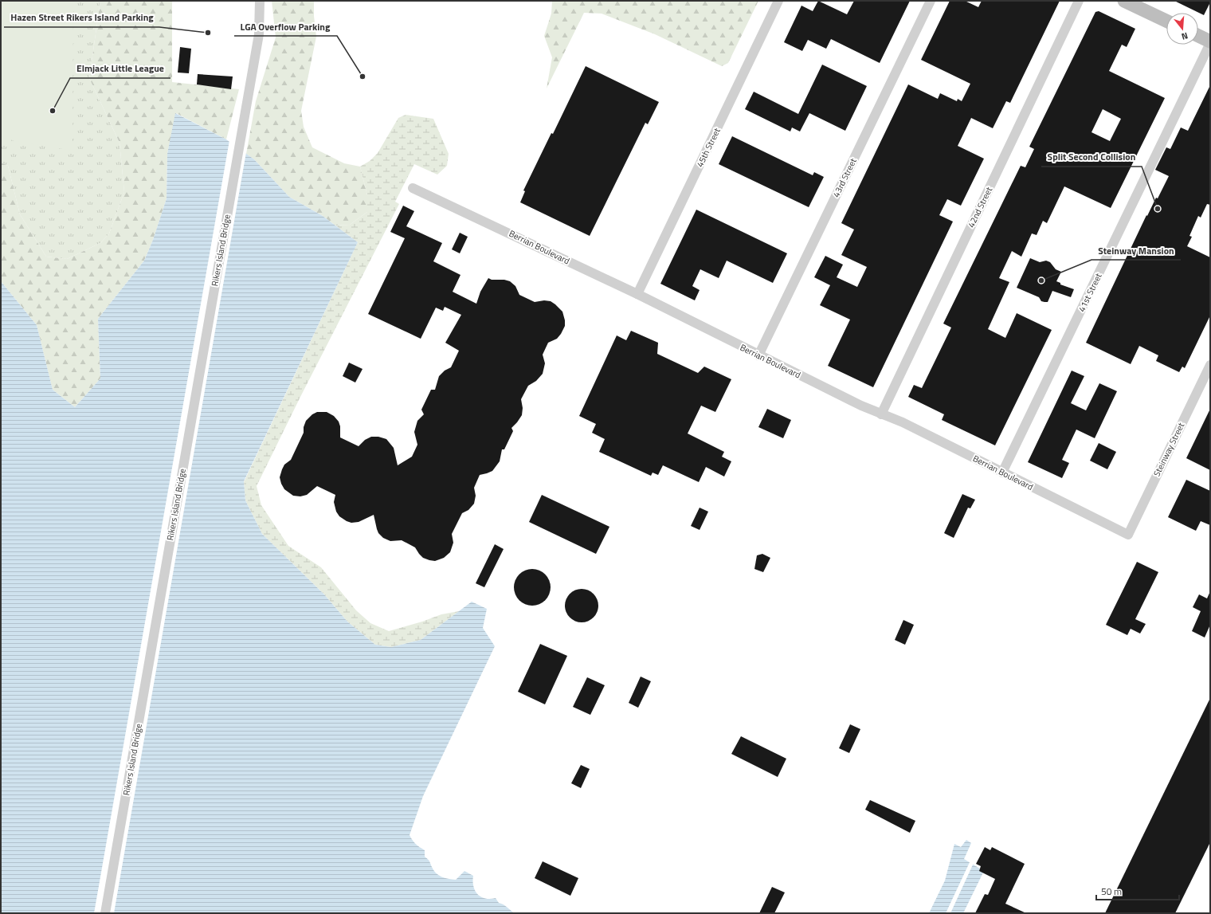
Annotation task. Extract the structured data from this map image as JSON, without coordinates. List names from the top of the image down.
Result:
{
  "streets": {
    "street": [
      "45th Street",
      "43rd Street",
      "42nd Street",
      "Berrian Boulevard",
      "Rikers Island Bridge",
      "41st Street",
      "Steinway Street"
    ]
  },
  "crossings": [
    ["45th Street", "Berrian Boulevard"],
    ["43rd Street", "Berrian Boulevard"],
    ["42nd Street", "Berrian Boulevard"],
    ["Berrian Boulevard", "41st Street"],
    ["Berrian Boulevard", "Steinway Street"]
  ],
  "places": [
    "Hazen Street Rikers Island Parking",
    "LGA Overflow Parking",
    "Elmjack Little League",
    "Split Second Collision",
    "Steinway Mansion"
  ],
  "scale_bar": "50 m",
  "north": "bottom"
}
